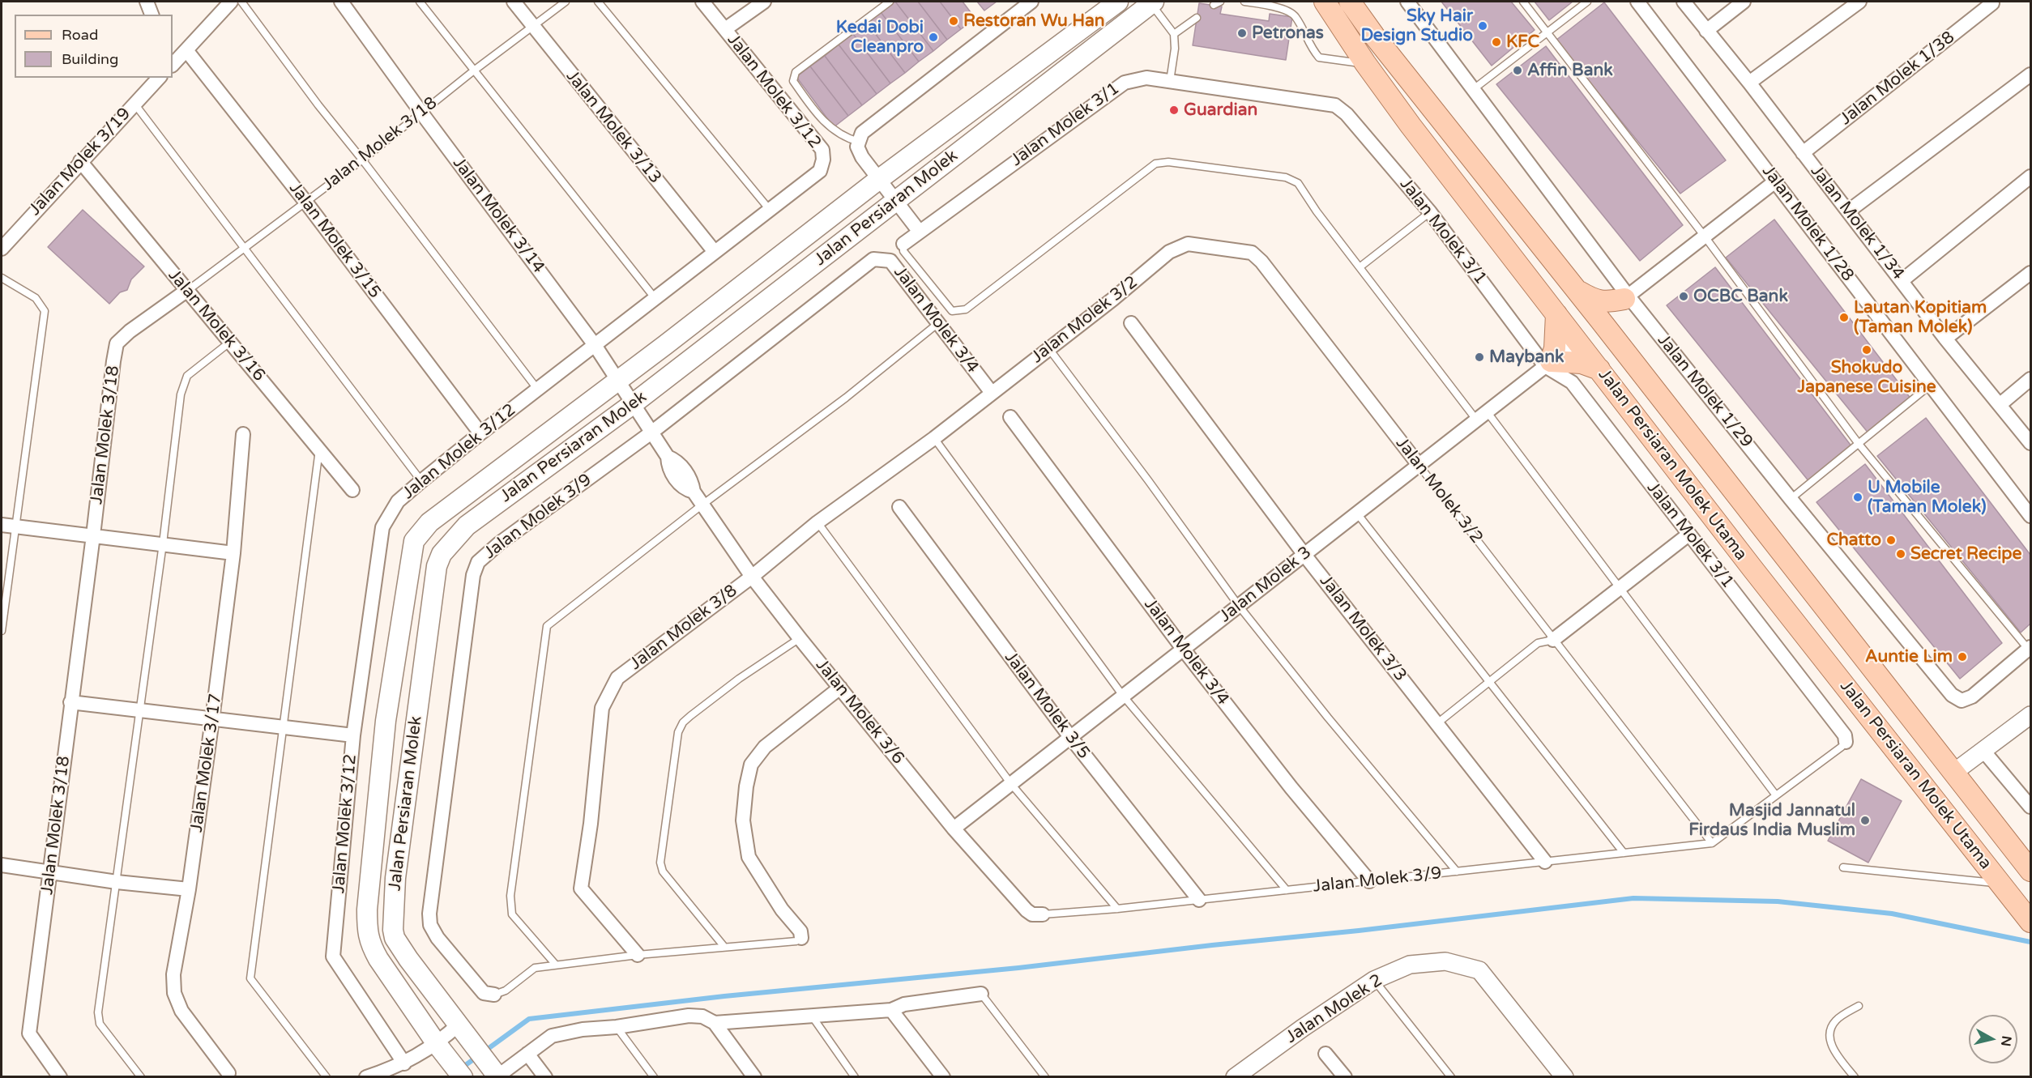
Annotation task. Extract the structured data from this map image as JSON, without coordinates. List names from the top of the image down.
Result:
{
  "streets": {
    "main road": ["Jalan Persiaran Molek", "Jalan Persiaran Molek Utama"],
    "street": [
      "Jalan Molek 1/38",
      "Jalan Molek 3/12",
      "Jalan Molek 3/1",
      "Jalan Molek 3/13",
      "Jalan Molek 3/18",
      "Jalan Molek 3/19",
      "Jalan Molek 3/14",
      "Jalan Molek 1/34",
      "Jalan Molek 1/28",
      "Jalan Molek 3/15",
      "Jalan Molek 3/4",
      "Jalan Molek 3/2",
      "Jalan Molek 3/16",
      "Jalan Molek 1/29",
      "Jalan Molek 3/9",
      "Jalan Molek 3",
      "Jalan Molek 3/8",
      "Jalan Molek 3/3",
      "Jalan Molek 3/5",
      "Jalan Molek 3/6",
      "Jalan Molek 3/17",
      "Jalan Molek 2"
    ]
  },
  "crossings": [
    ["Jalan Molek 1/38", "Jalan Molek 1/34"],
    ["Jalan Molek 3/12", "Jalan Molek 3/13"],
    ["Jalan Molek 3/12", "Jalan Molek 3/14"],
    ["Jalan Molek 3/12", "Jalan Molek 3/15"],
    ["Jalan Molek 3/1", "Jalan Molek 3"],
    ["Jalan Molek 3/13", "Jalan Molek 3/18"],
    ["Jalan Molek 3/18", "Jalan Molek 3/14"],
    ["Jalan Molek 3/18", "Jalan Molek 3/15"],
    ["Jalan Molek 3/18", "Jalan Molek 3/16"],
    ["Jalan Molek 3/19", "Jalan Molek 3/16"],
    ["Jalan Persiaran Molek", "Jalan Molek 3/14"],
    ["Jalan Molek 3/14", "Jalan Molek 3/9"],
    ["Jalan Molek 3/14", "Jalan Molek 3/6"],
    ["Jalan Molek 3/4", "Jalan Molek 3/2"],
    ["Jalan Molek 3/4", "Jalan Molek 3/9"],
    ["Jalan Molek 3/4", "Jalan Molek 3"],
    ["Jalan Molek 3/4", "Jalan Molek 3/8"],
    ["Jalan Molek 3/2", "Jalan Molek 3/9"],
    ["Jalan Molek 3/2", "Jalan Molek 3"],
    ["Jalan Molek 3/2", "Jalan Molek 3/8"],
    ["Jalan Persiaran Molek Utama", "Jalan Molek 3"],
    ["Jalan Molek 3/9", "Jalan Molek 3/3"],
    ["Jalan Molek 3/9", "Jalan Molek 3/5"],
    ["Jalan Molek 3/9", "Jalan Molek 3/6"],
    ["Jalan Molek 3", "Jalan Molek 3/3"],
    ["Jalan Molek 3", "Jalan Molek 3/5"],
    ["Jalan Molek 3", "Jalan Molek 3/6"],
    ["Jalan Molek 3/8", "Jalan Molek 3/6"]
  ],
  "places": [
    "Restoran Wu Han",
    "Sky Hair Design Studio",
    "Petronas",
    "Kedai Dobi Cleanpro",
    "KFC",
    "Affin Bank",
    "Guardian",
    "OCBC Bank",
    "Lautan Kopitiam (Taman Molek)",
    "Shokudo Japanese Cuisine",
    "Maybank",
    "U Mobile (Taman Molek)",
    "Chatto",
    "Secret Recipe",
    "Auntie Lim",
    "Masjid Jannatul Firdaus India Muslim"
  ],
  "legend": ["Road", "Building"],
  "north": "right"
}
